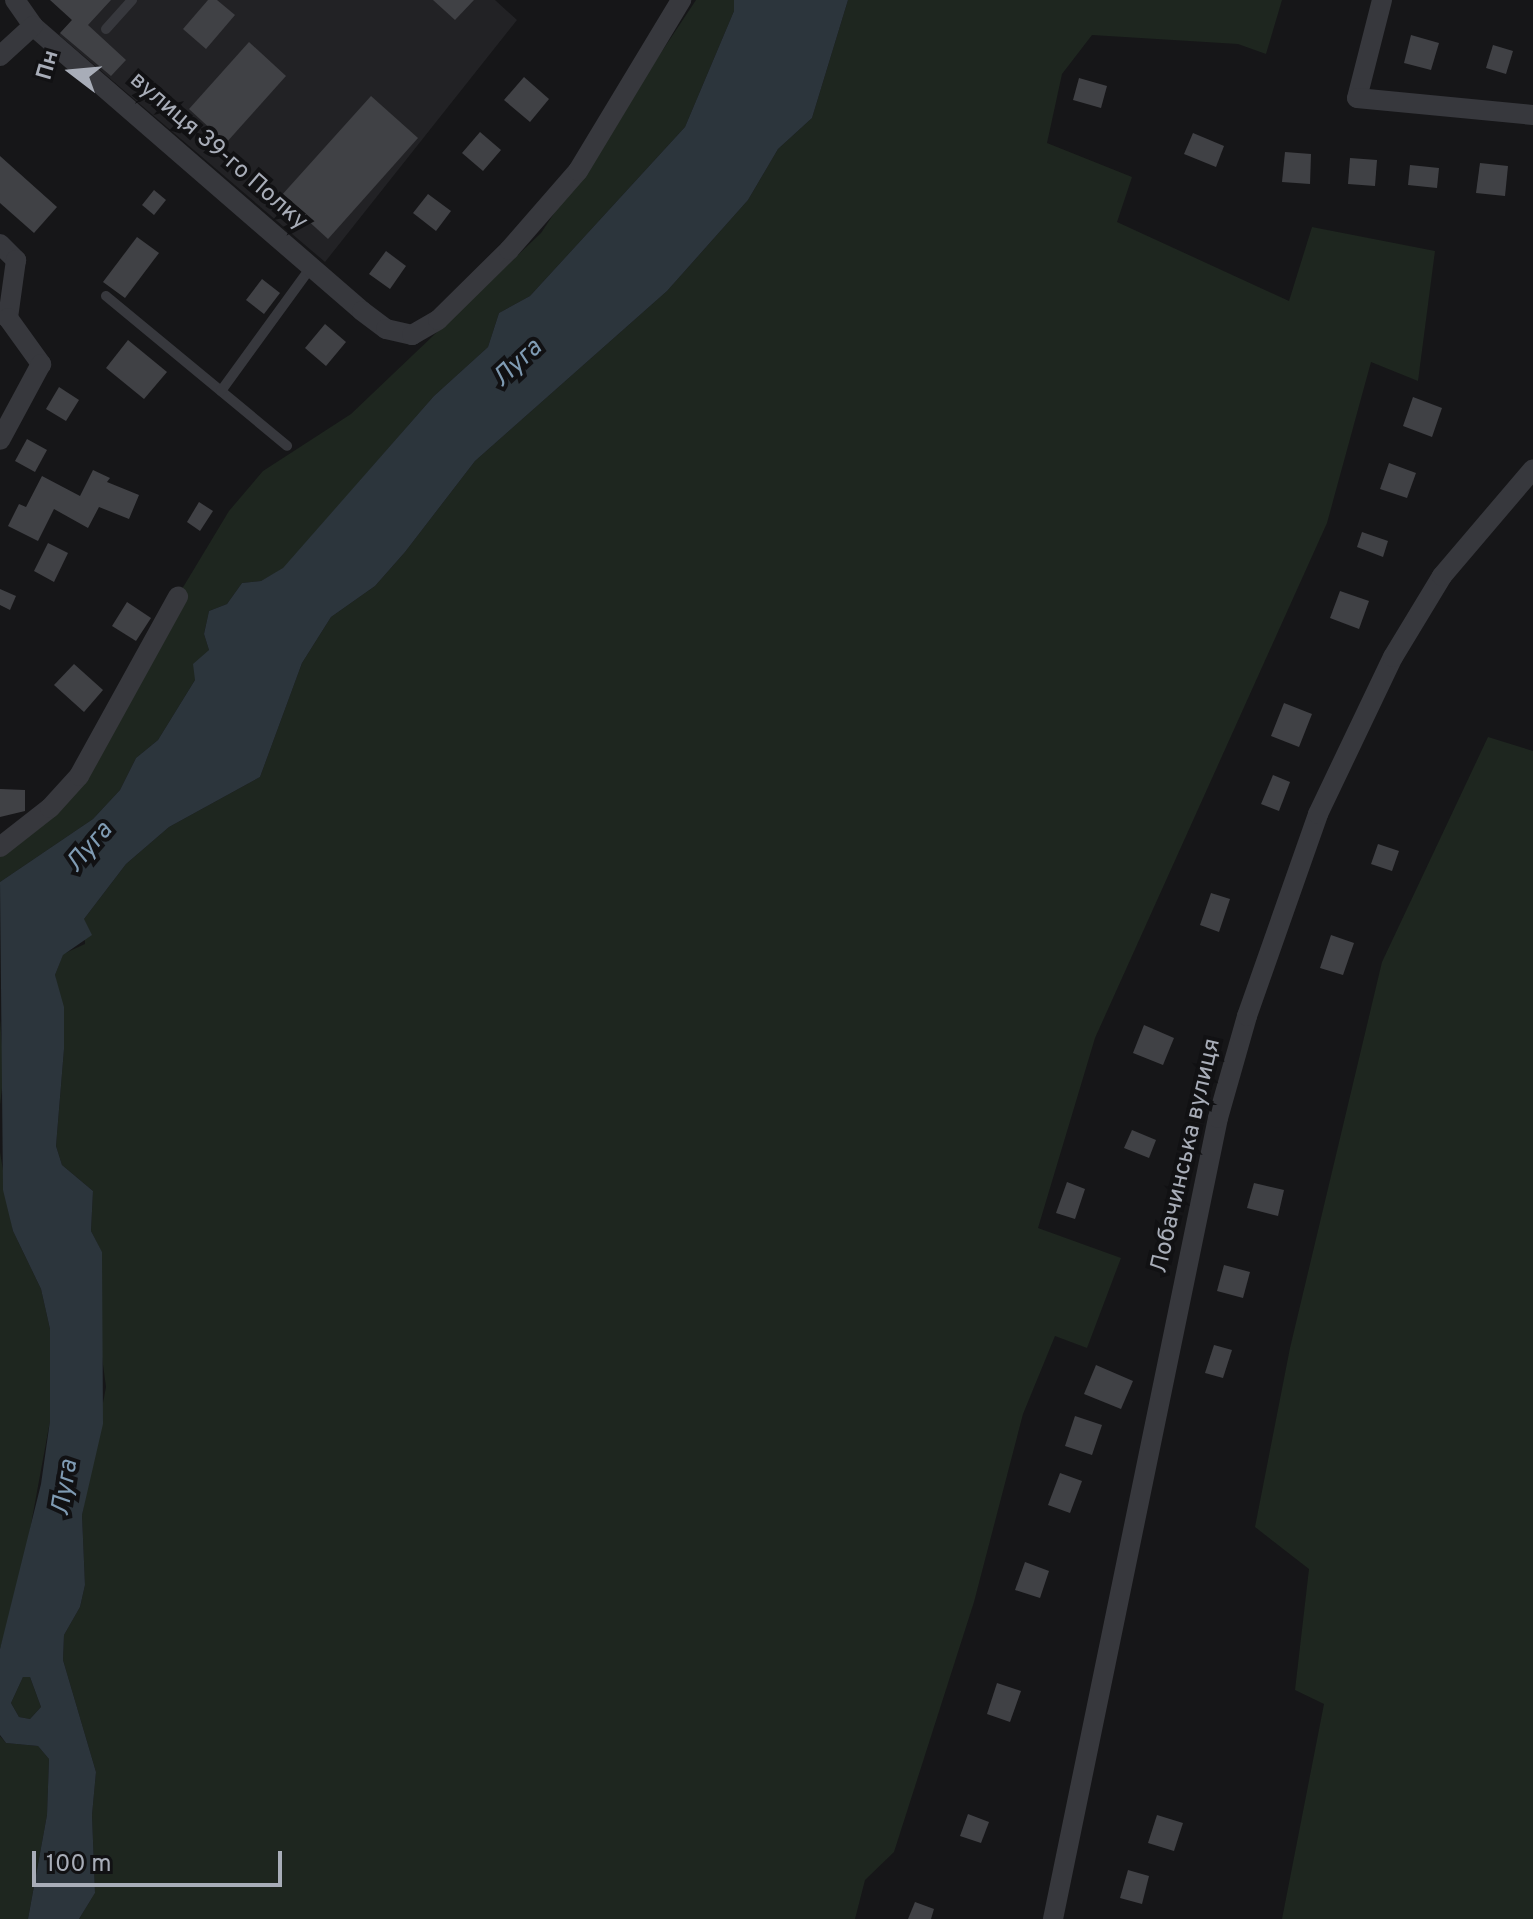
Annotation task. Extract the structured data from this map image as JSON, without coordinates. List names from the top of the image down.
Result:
{
  "streets": {
    "street": ["вулиця 39-го Полку", "Лобачинська вулиця"]
  },
  "water": ["Луга"],
  "scale_bar": "100 m",
  "north": "left"
}
